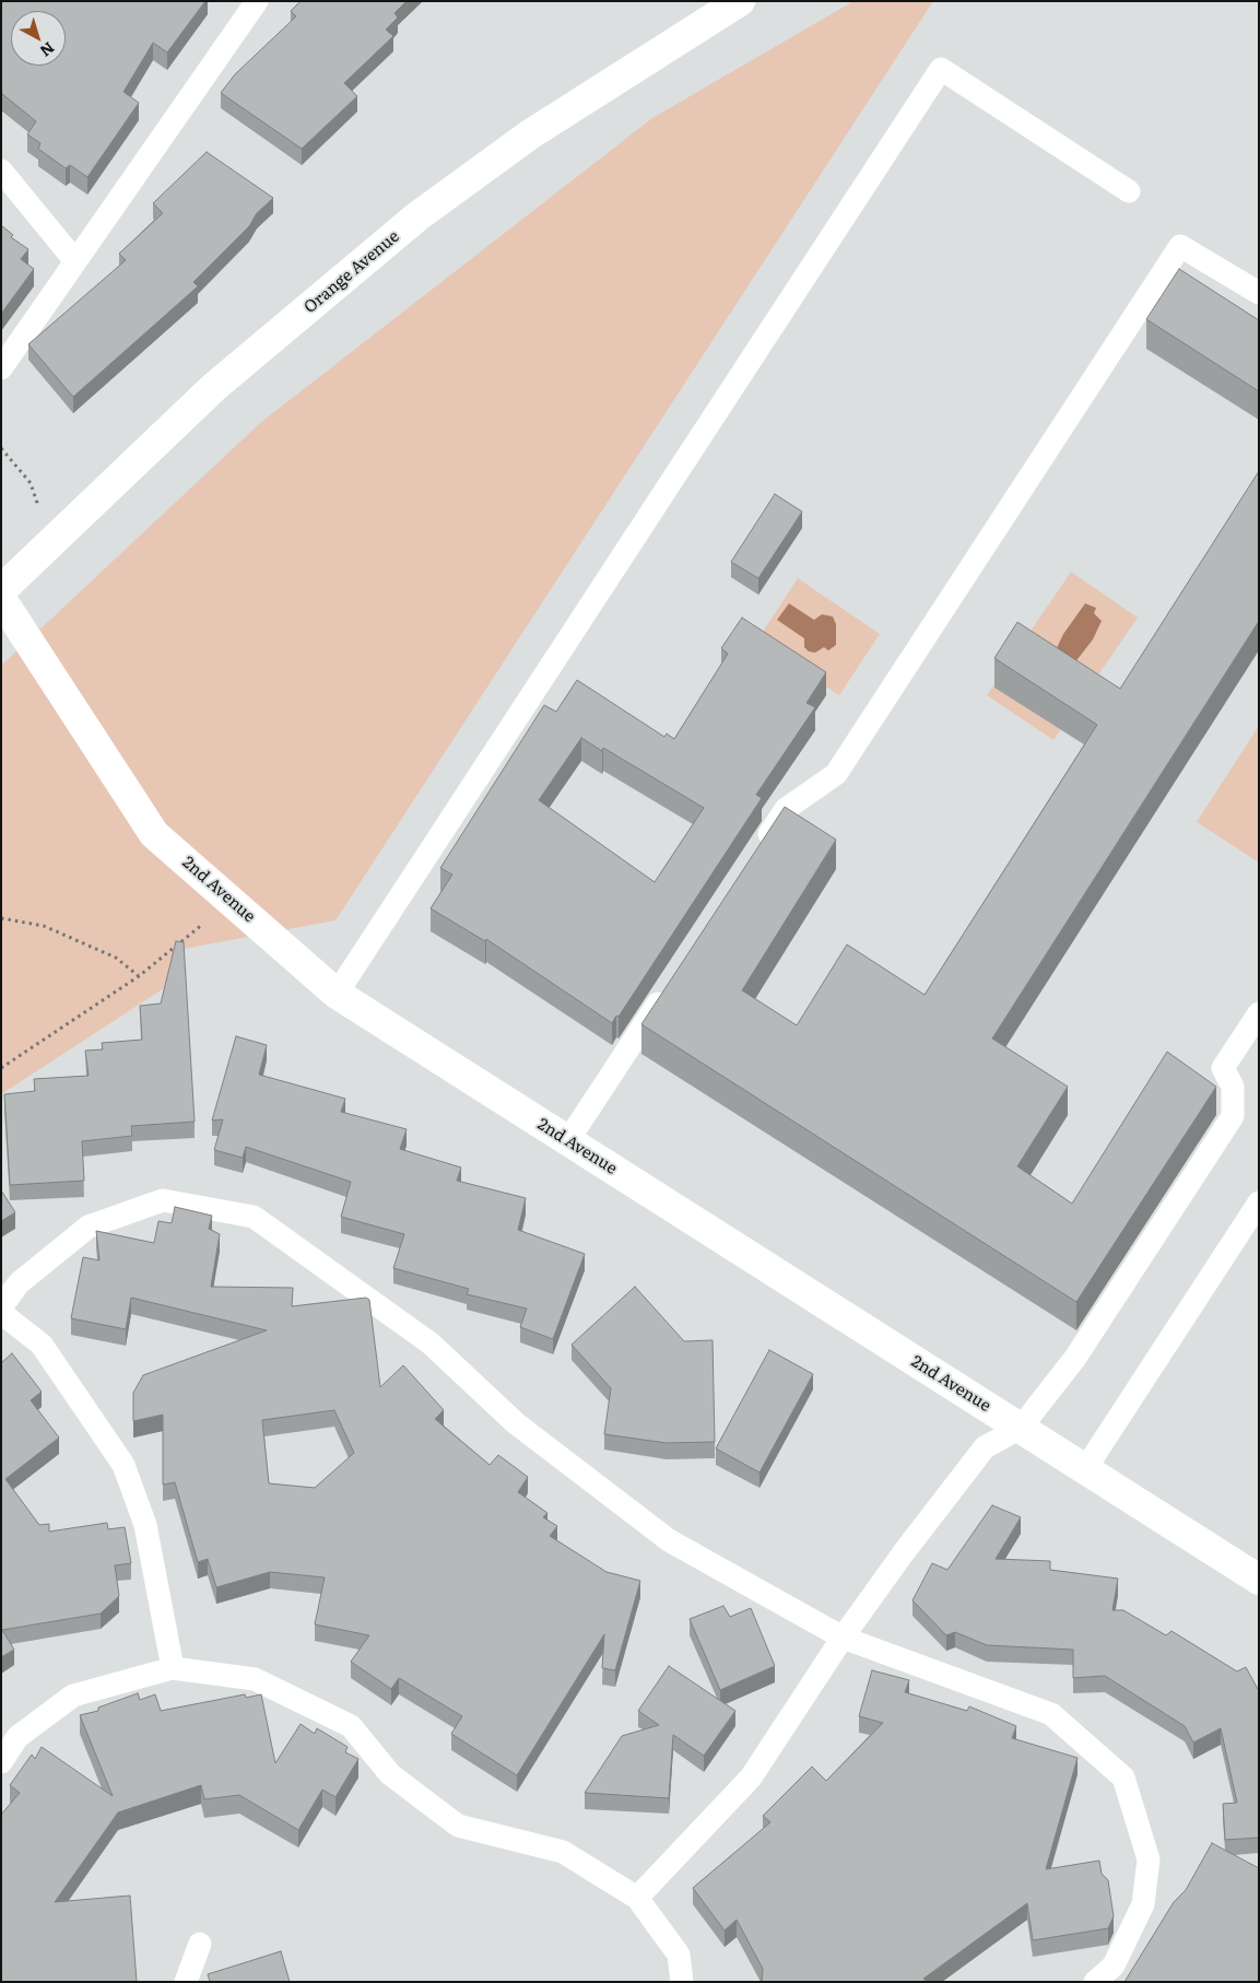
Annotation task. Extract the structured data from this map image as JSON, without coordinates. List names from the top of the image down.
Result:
{
  "streets": {
    "street": ["Orange Avenue", "2nd Avenue"]
  },
  "north": "bottom right"
}
